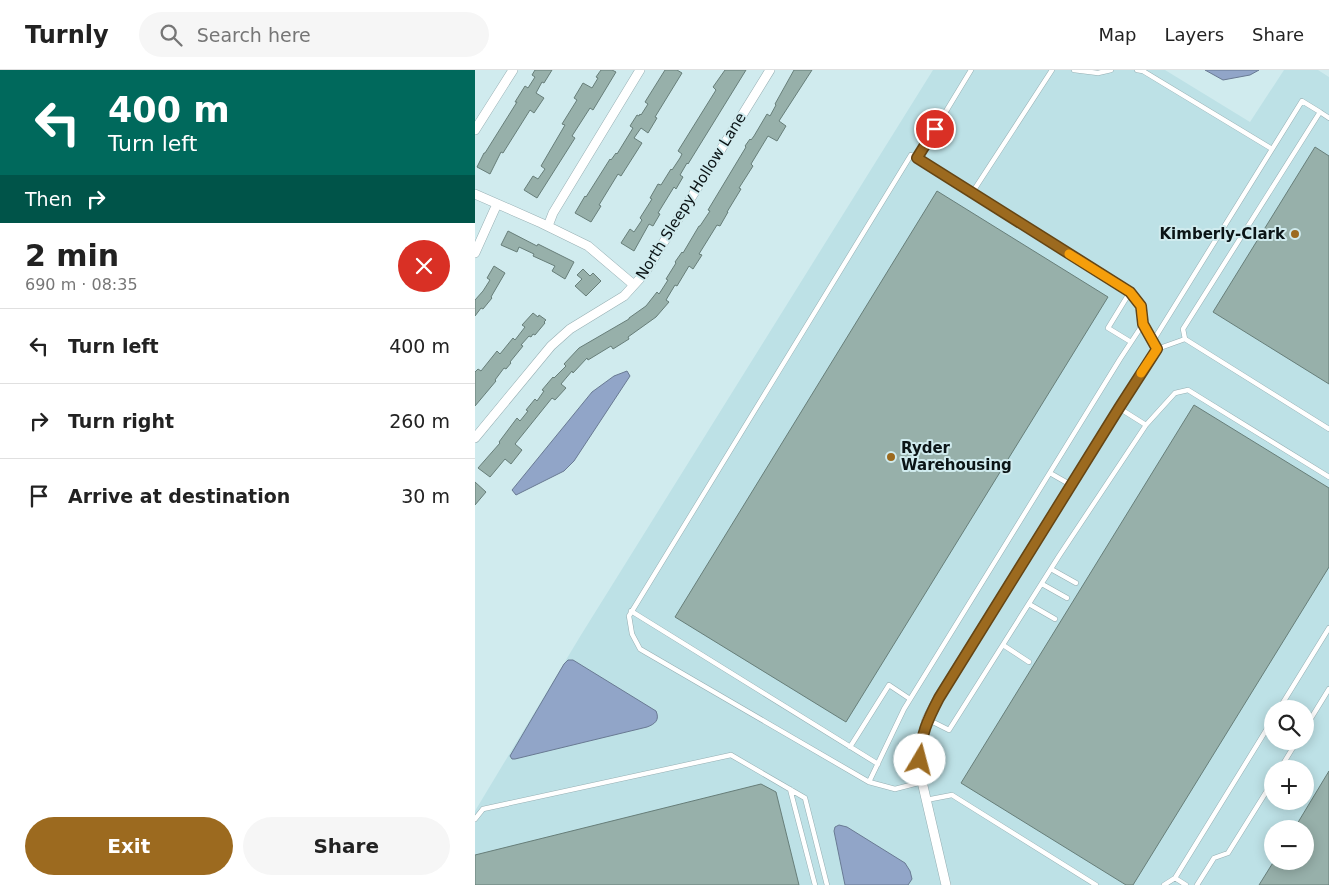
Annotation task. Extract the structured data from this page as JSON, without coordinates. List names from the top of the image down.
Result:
{
  "streets": {
    "street": ["North Sleepy Hollow Lane"]
  },
  "places": ["Kimberly-Clark", "Ryder Warehousing"],
  "page": {
    "header": "Turnly",
    "search": "Search here",
    "nav": ["Map", "Layers", "Share"],
    "turn": ["400 m", "Turn left"],
    "then": "Then",
    "heading": ["2 min", "690 m · 08:35"],
    "list": [
      {
        "name": "Turn left",
        "value": "400 m"
      },
      {
        "name": "Turn right",
        "value": "260 m"
      },
      {
        "name": "Arrive at destination",
        "value": "30 m"
      }
    ],
    "map_buttons": ["+", "−"],
    "buttons": ["Exit", "Share"]
  }
}
